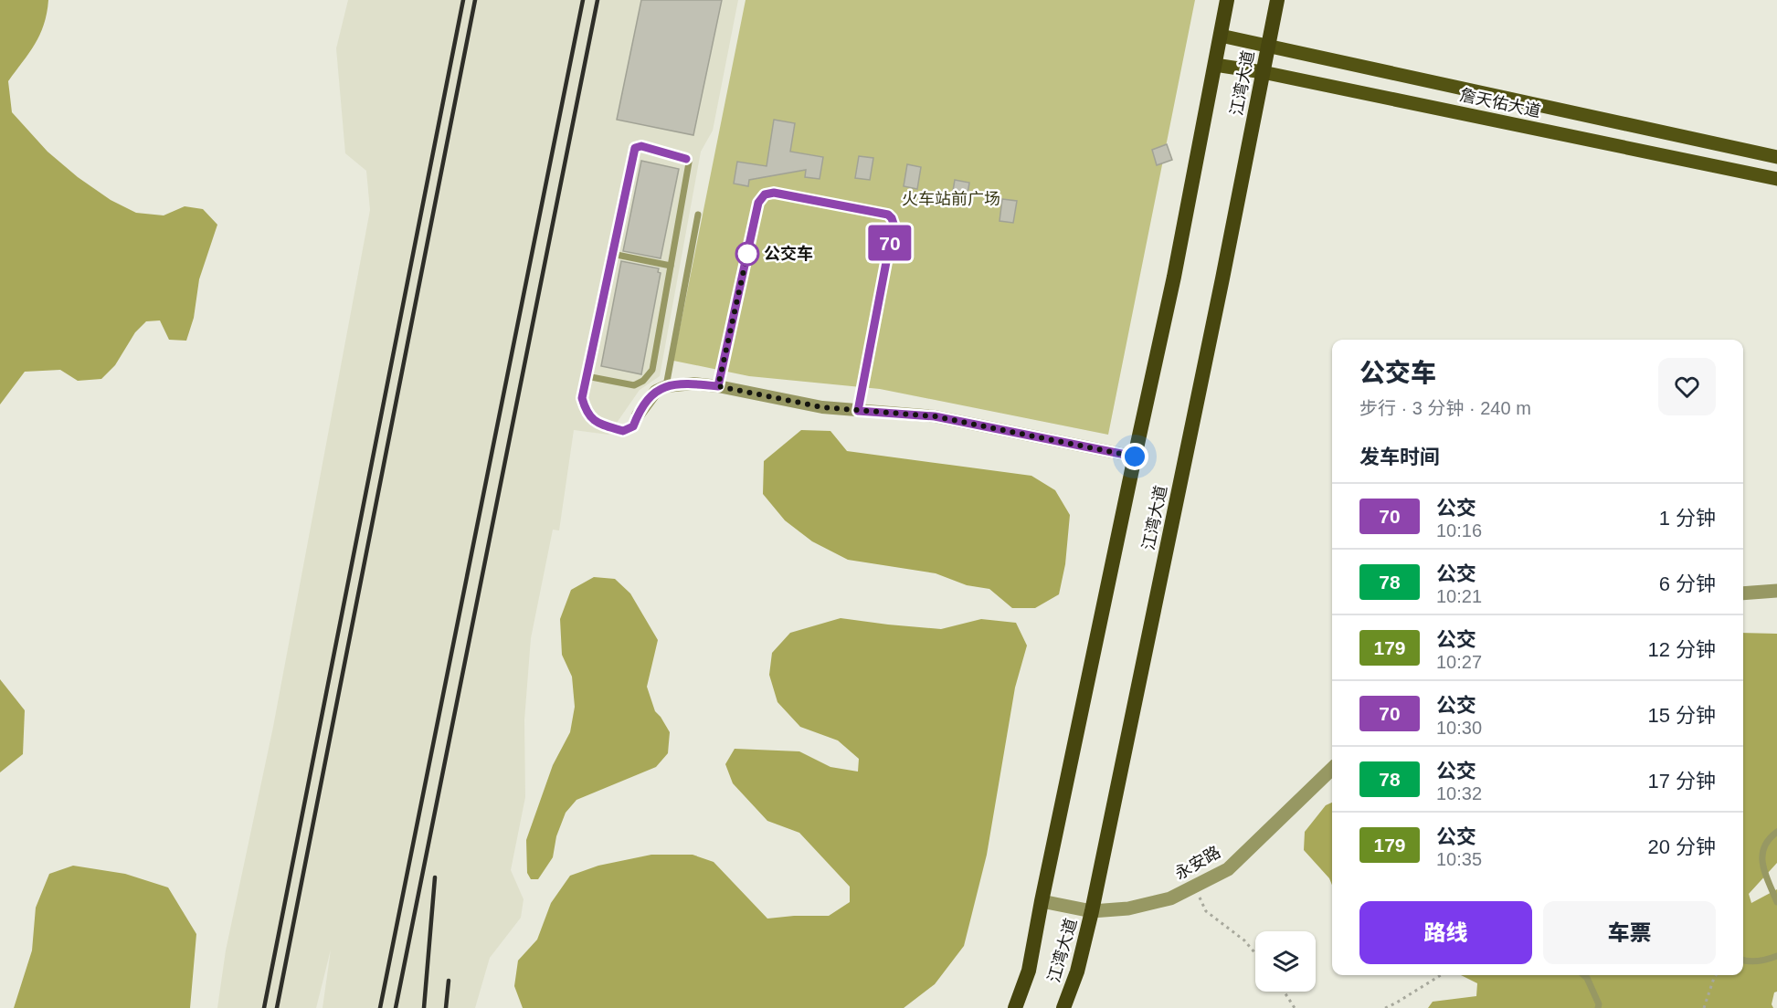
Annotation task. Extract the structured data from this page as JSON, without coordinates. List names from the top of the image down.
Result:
{
  "streets": {
    "highway": ["江湾大道"],
    "main road": ["詹天佑大道"],
    "street": ["永安路"]
  },
  "crossings": [
    ["江湾大道", "詹天佑大道"],
    ["江湾大道", "永安路"]
  ],
  "parks": ["火车站前广场"],
  "places": ["公交车"],
  "lines": ["bus line 70"],
  "page": {
    "on_map": "70",
    "heading": [
      ["公交车", "步行 · 3 分钟 · 240 m"],
      "发车时间"
    ],
    "list": [
      {
        "mark": "70",
        "name": "公交",
        "note": "10:16",
        "value": "1 分钟"
      },
      {
        "mark": "78",
        "name": "公交",
        "note": "10:21",
        "value": "6 分钟"
      },
      {
        "mark": "179",
        "name": "公交",
        "note": "10:27",
        "value": "12 分钟"
      },
      {
        "mark": "70",
        "name": "公交",
        "note": "10:30",
        "value": "15 分钟"
      },
      {
        "mark": "78",
        "name": "公交",
        "note": "10:32",
        "value": "17 分钟"
      },
      {
        "mark": "179",
        "name": "公交",
        "note": "10:35",
        "value": "20 分钟"
      }
    ],
    "buttons": ["路线", "车票"]
  }
}
